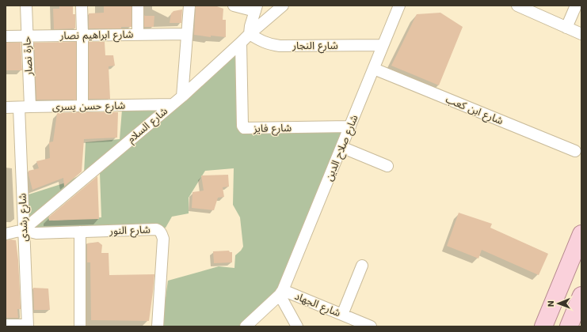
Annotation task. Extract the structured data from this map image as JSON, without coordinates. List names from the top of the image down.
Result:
{
  "streets": {
    "street": [
      "شارع ابراهيم نصار",
      "شارع النجار",
      "حارة نصار",
      "شارع حسن يسرى",
      "شارع ابن كعب",
      "شارع السلام",
      "شارع فايز",
      "شارع صلاح الدين",
      "شارع رشدى",
      "شارع النور",
      "شارع الجهاد"
    ]
  },
  "crossings": [
    ["شارع ابراهيم نصار", "حارة نصار"],
    ["شارع النجار", "شارع السلام"],
    ["شارع النجار", "شارع صلاح الدين"],
    ["حارة نصار", "شارع حسن يسرى"],
    ["شارع حسن يسرى", "شارع السلام"],
    ["شارع حسن يسرى", "شارع رشدى"],
    ["شارع ابن كعب", "شارع صلاح الدين"],
    ["شارع السلام", "شارع فايز"],
    ["شارع السلام", "شارع رشدى"],
    ["شارع السلام", "شارع النور"],
    ["شارع فايز", "شارع صلاح الدين"],
    ["شارع صلاح الدين", "شارع الجهاد"],
    ["شارع رشدى", "شارع النور"]
  ],
  "north": "left"
}
